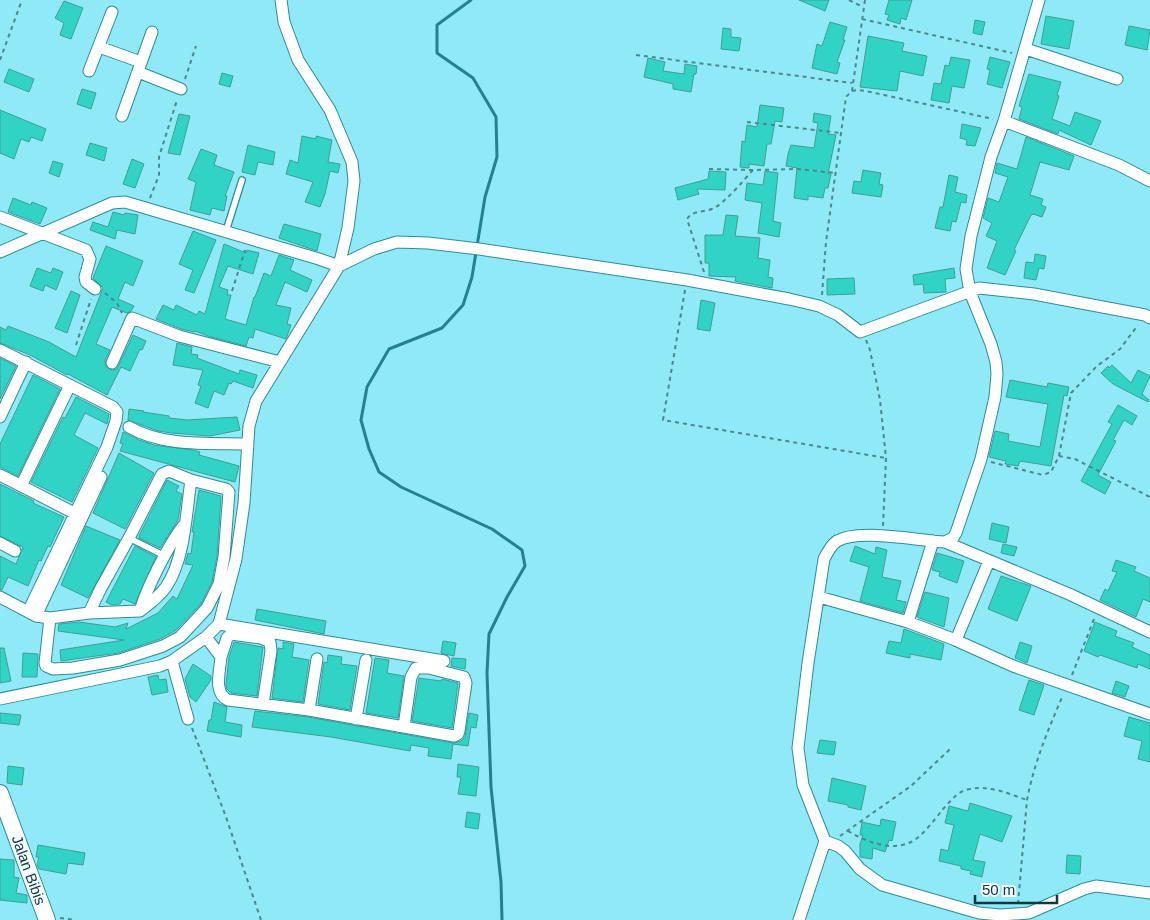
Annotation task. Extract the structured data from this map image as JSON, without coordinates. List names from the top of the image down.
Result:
{
  "streets": {
    "main road": ["Jalan Bibis"]
  },
  "scale_bar": "50 m"
}
